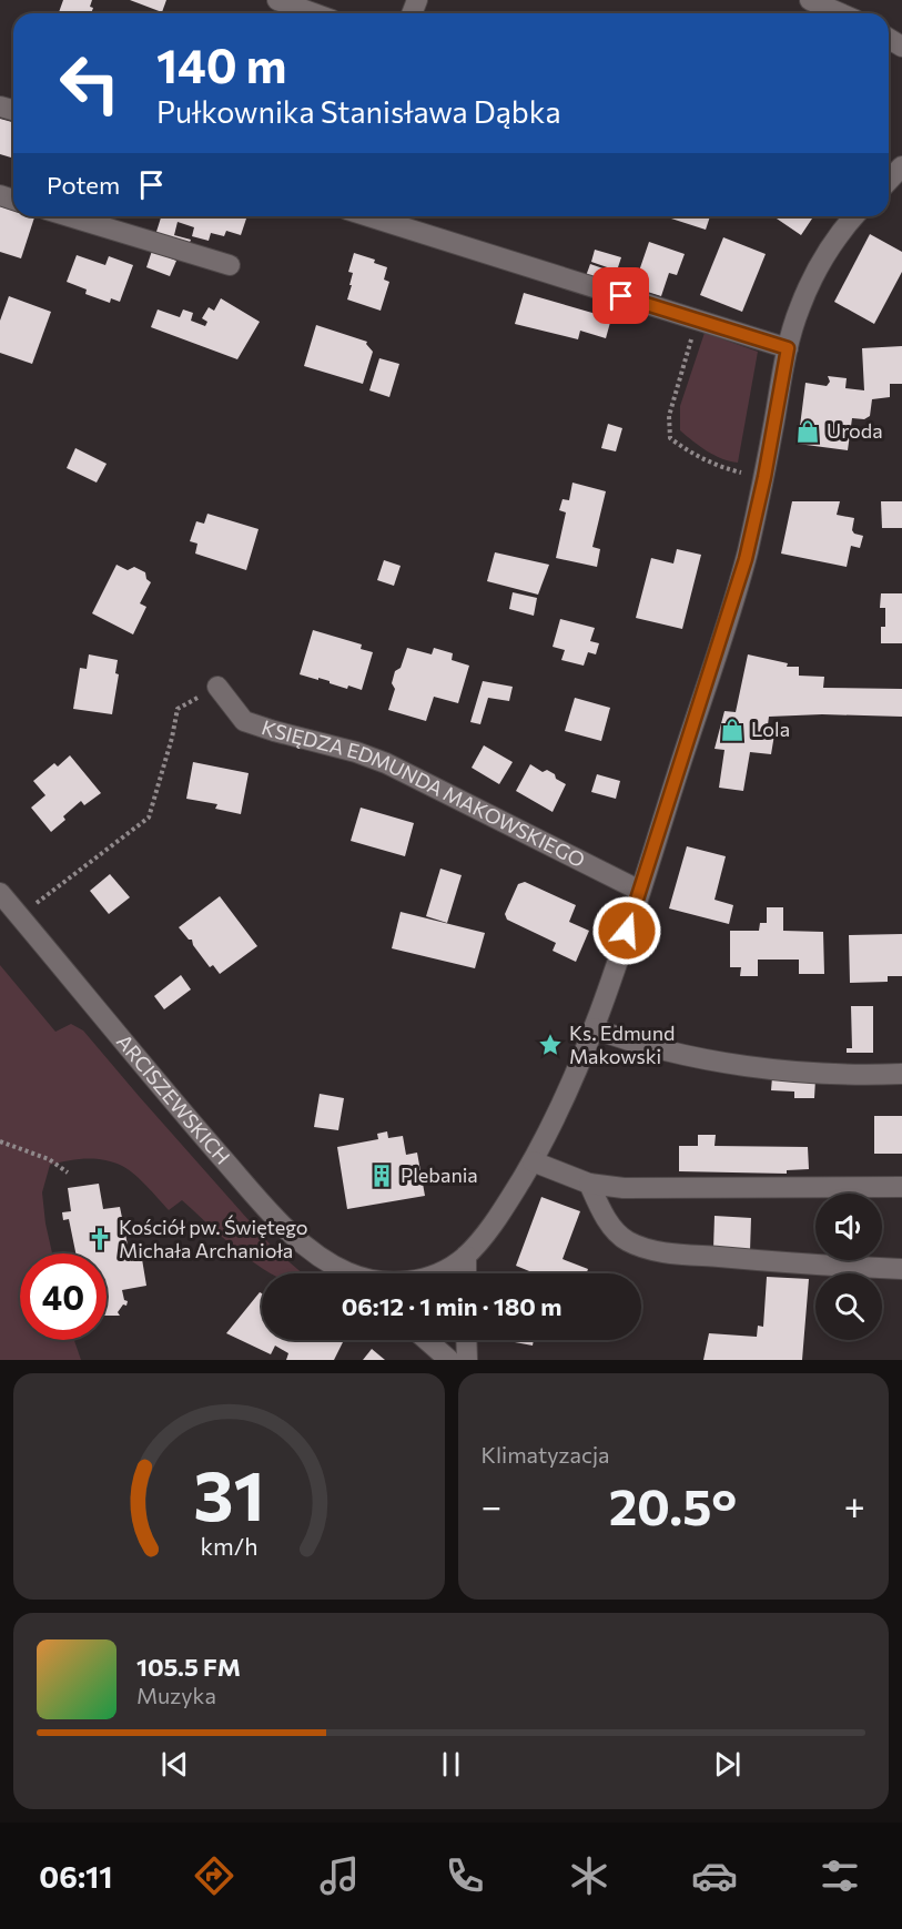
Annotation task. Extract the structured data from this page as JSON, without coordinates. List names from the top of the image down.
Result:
{
  "streets": {
    "street": ["KSIĘDZA EDMUNDA MAKOWSKIEGO", "ARCISZEWSKICH"]
  },
  "places": {
    "shop": ["Uroda", "Lola"],
    "place": ["Ks. Edmund Makowski"],
    "building": ["Plebania"],
    "church": ["Kościół pw. Świętego Michała Archanioła"]
  },
  "page": {
    "turn": ["140 m", "Pułkownika Stanisława Dąbka"],
    "then": "Potem",
    "limit": "40",
    "trip": "06:12 · 1 min · 180 m",
    "tile": "Klimatyzacja",
    "heat": ["−", "20.5°", "+"],
    "song": ["105.5 FM", "Muzyka"],
    "tabs": "06:11",
    "gauge": ["31", "km/h"]
  }
}
